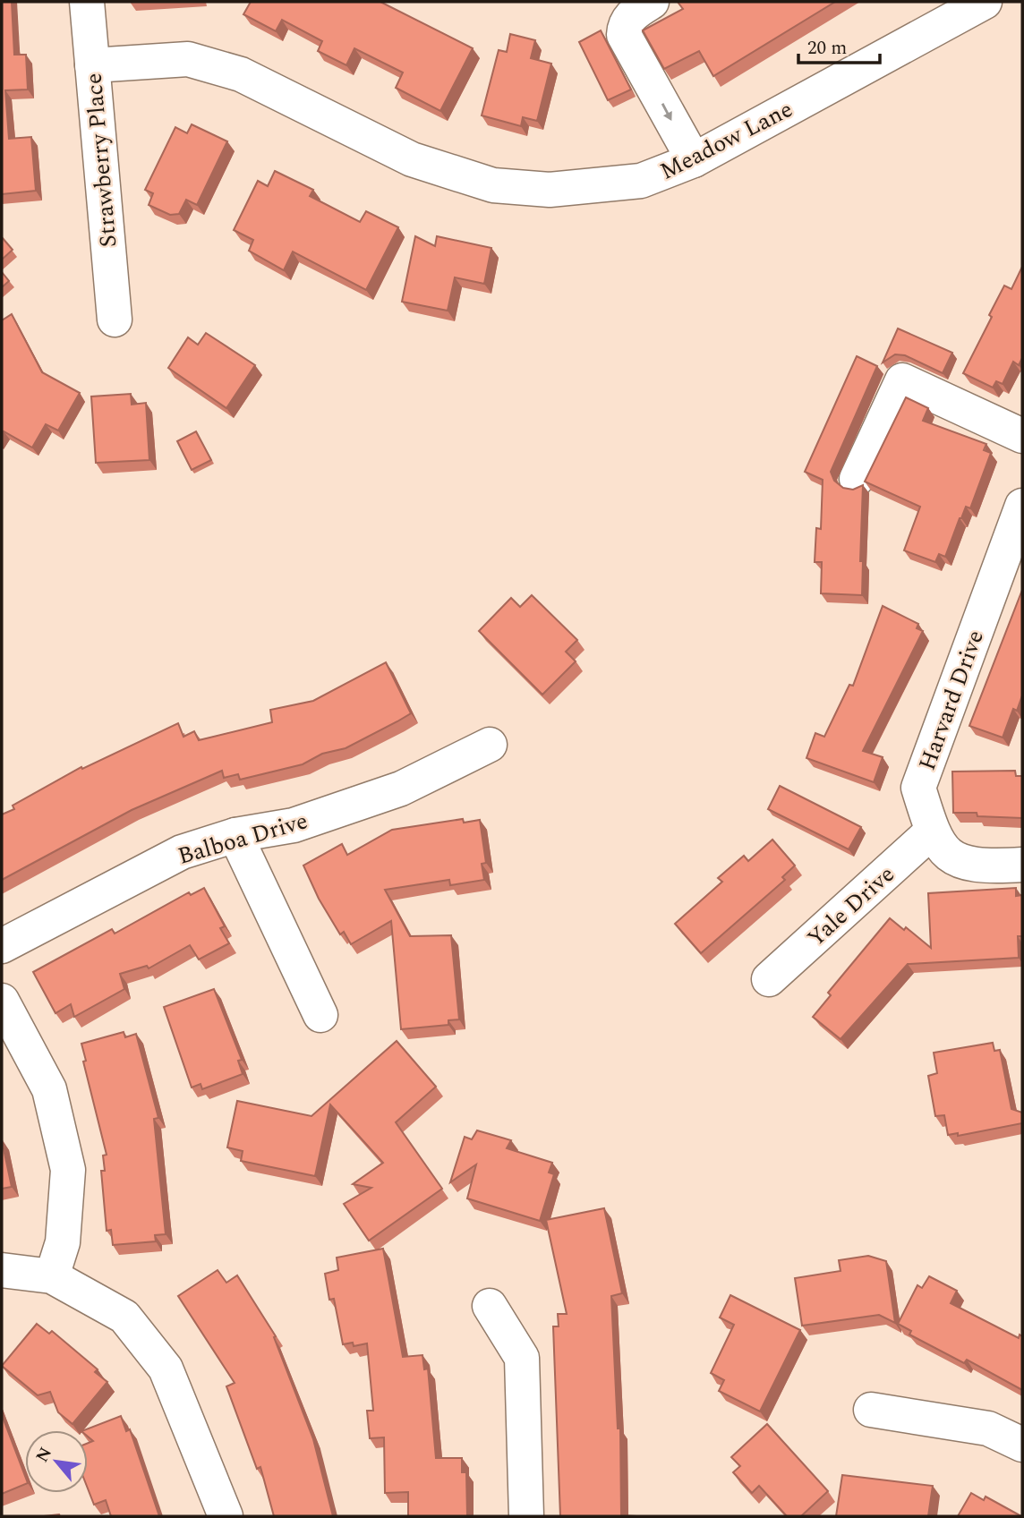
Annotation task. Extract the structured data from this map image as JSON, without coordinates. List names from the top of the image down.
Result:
{
  "streets": {
    "street": [
      "Meadow Lane",
      "Strawberry Place",
      "Harvard Drive",
      "Balboa Drive",
      "Yale Drive"
    ]
  },
  "crossings": [
    ["Meadow Lane", "Strawberry Place"],
    ["Harvard Drive", "Yale Drive"]
  ],
  "scale_bar": "20 m",
  "north": "top left"
}
